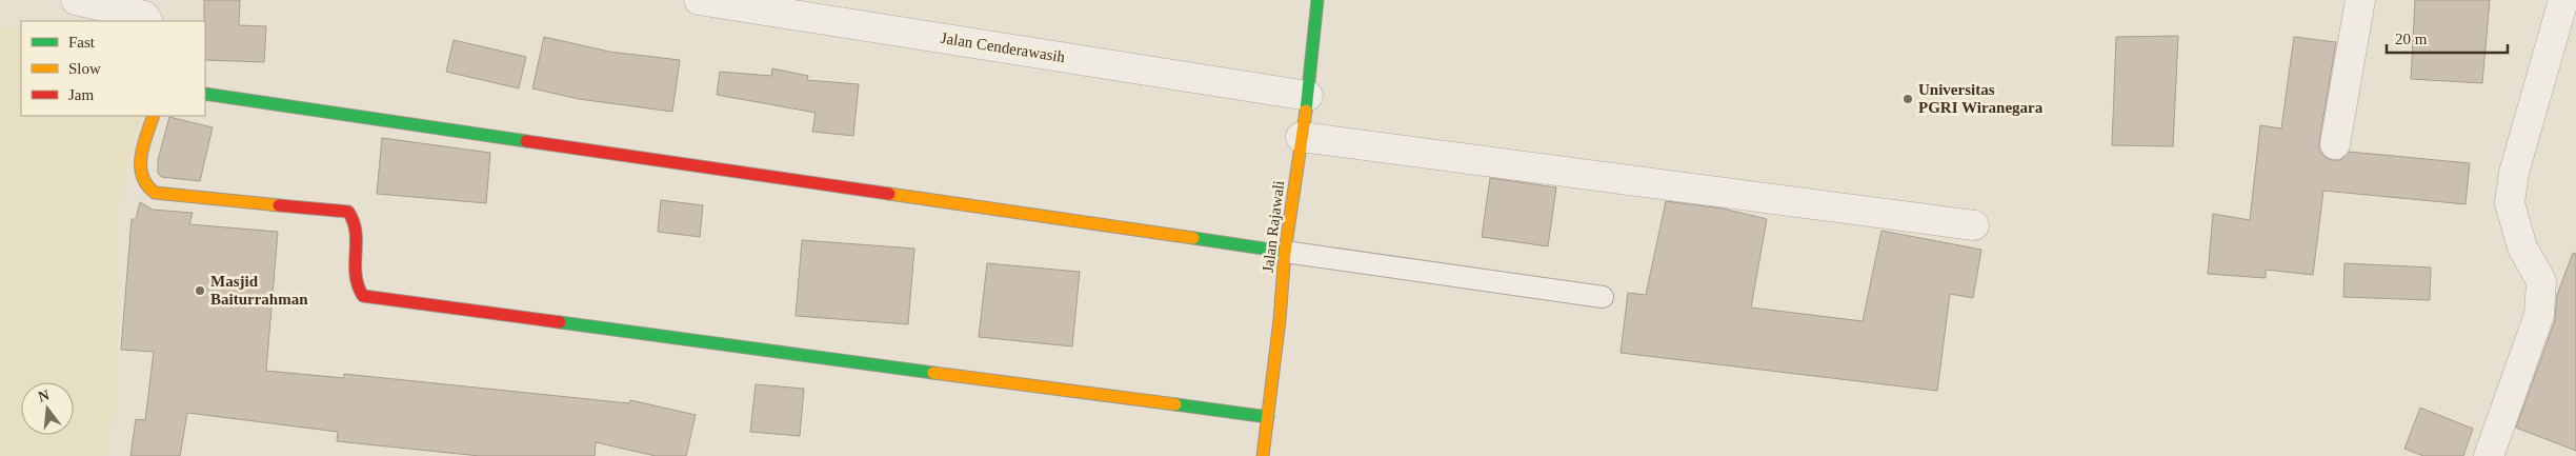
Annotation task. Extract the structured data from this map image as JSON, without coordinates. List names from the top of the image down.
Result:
{
  "streets": {
    "street": ["Jalan Cenderawasih", "Jalan Rajawali"]
  },
  "crossings": [
    ["Jalan Cenderawasih", "Jalan Rajawali"]
  ],
  "places": ["Universitas PGRI Wiranegara", "Masjid Baiturrahman"],
  "legend": ["Fast", "Slow", "Jam"],
  "scale_bar": "20 m",
  "north": "top"
}
